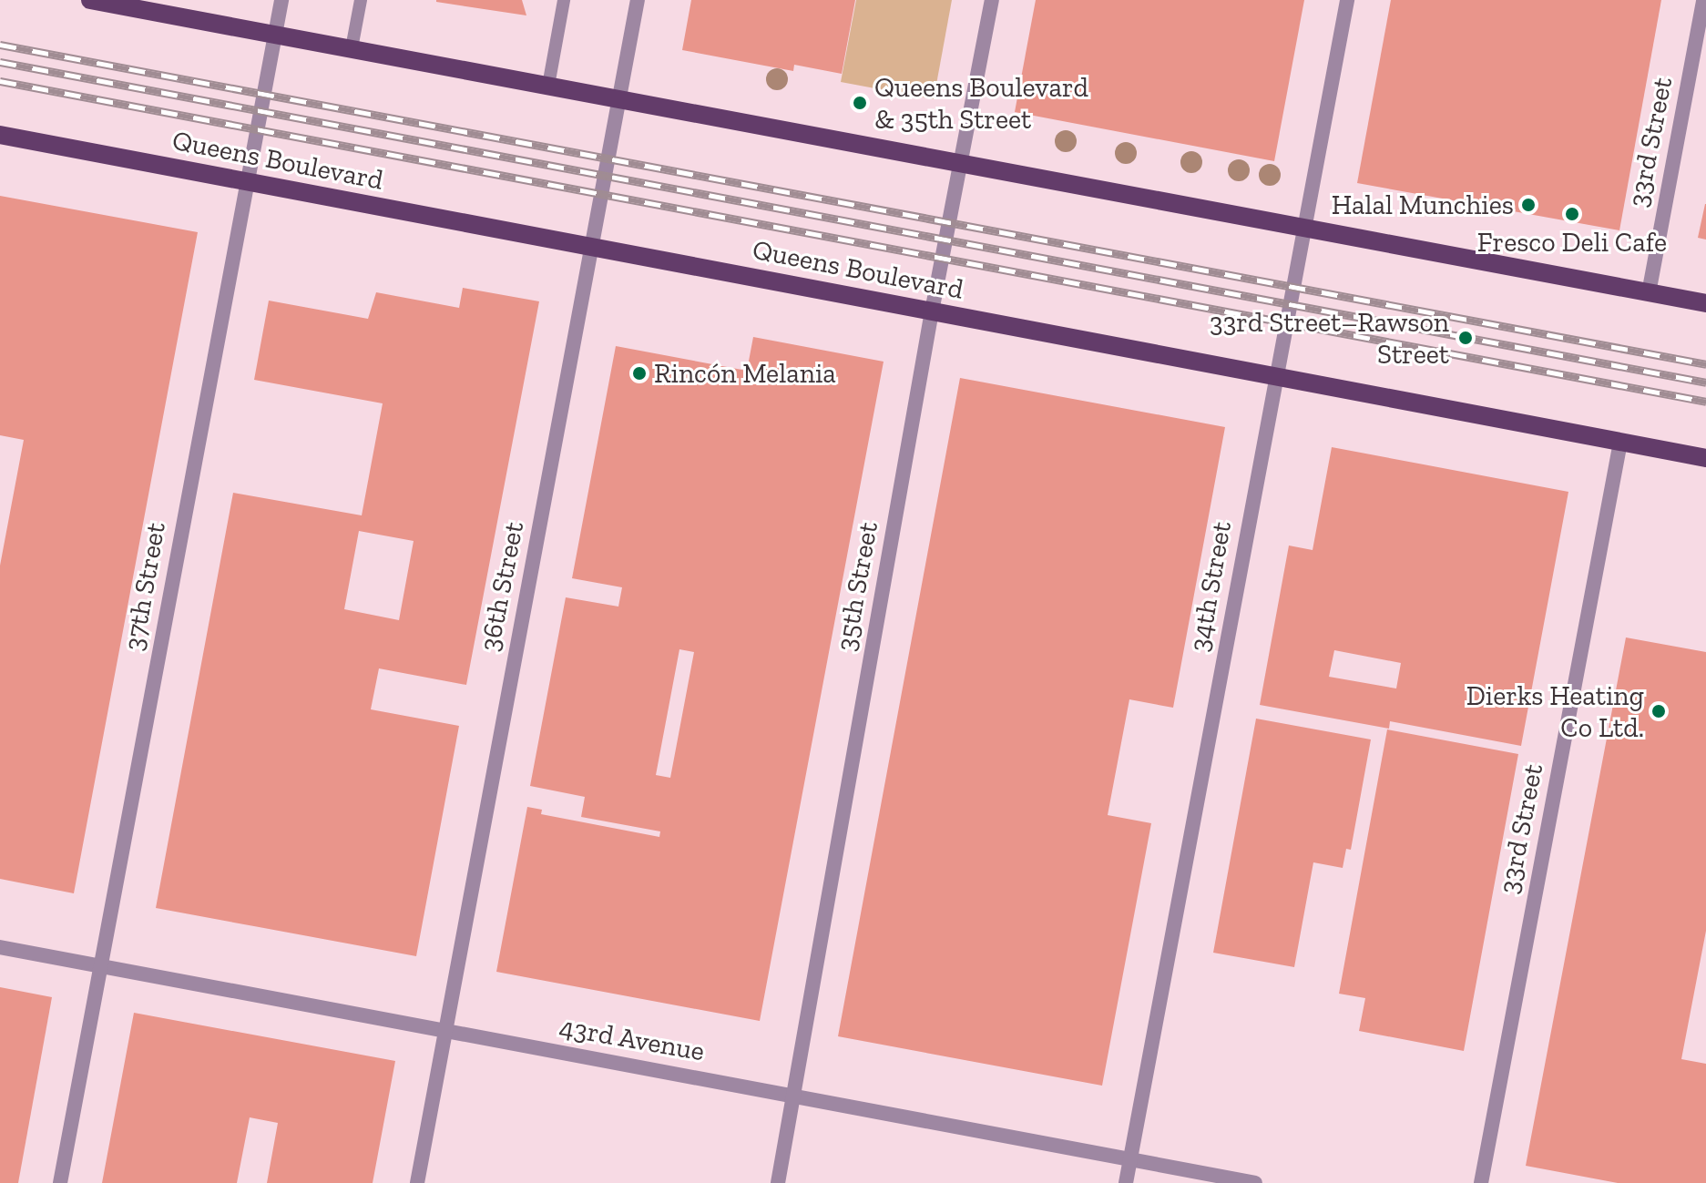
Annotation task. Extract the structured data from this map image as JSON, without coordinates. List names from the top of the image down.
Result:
{
  "streets": {
    "main road": ["Queens Boulevard"],
    "street": [
      "33rd Street",
      "37th Street",
      "36th Street",
      "35th Street",
      "34th Street",
      "43rd Avenue"
    ]
  },
  "crossings": [
    ["33rd Street", "Queens Boulevard"],
    ["Queens Boulevard", "37th Street"],
    ["Queens Boulevard", "36th Street"],
    ["Queens Boulevard", "35th Street"],
    ["Queens Boulevard", "34th Street"],
    ["37th Street", "43rd Avenue"],
    ["36th Street", "43rd Avenue"],
    ["35th Street", "43rd Avenue"],
    ["34th Street", "43rd Avenue"]
  ],
  "places": [
    "Queens Boulevard & 35th Street",
    "Halal Munchies",
    "Fresco Deli Cafe",
    "33rd Street–Rawson Street",
    "Rincón Melania",
    "Dierks Heating Co Ltd."
  ]
}
